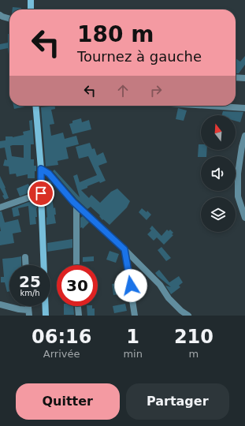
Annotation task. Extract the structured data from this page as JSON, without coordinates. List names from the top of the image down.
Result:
{
  "north": "top",
  "page": {
    "turn": ["180 m", "Tournez à gauche"],
    "speed": "25 km/h",
    "limit": "30",
    "eta": [
      "06:16",
      "Arrivée",
      "1",
      "min",
      "210",
      "m"
    ],
    "buttons": ["Quitter", "Partager"]
  }
}
